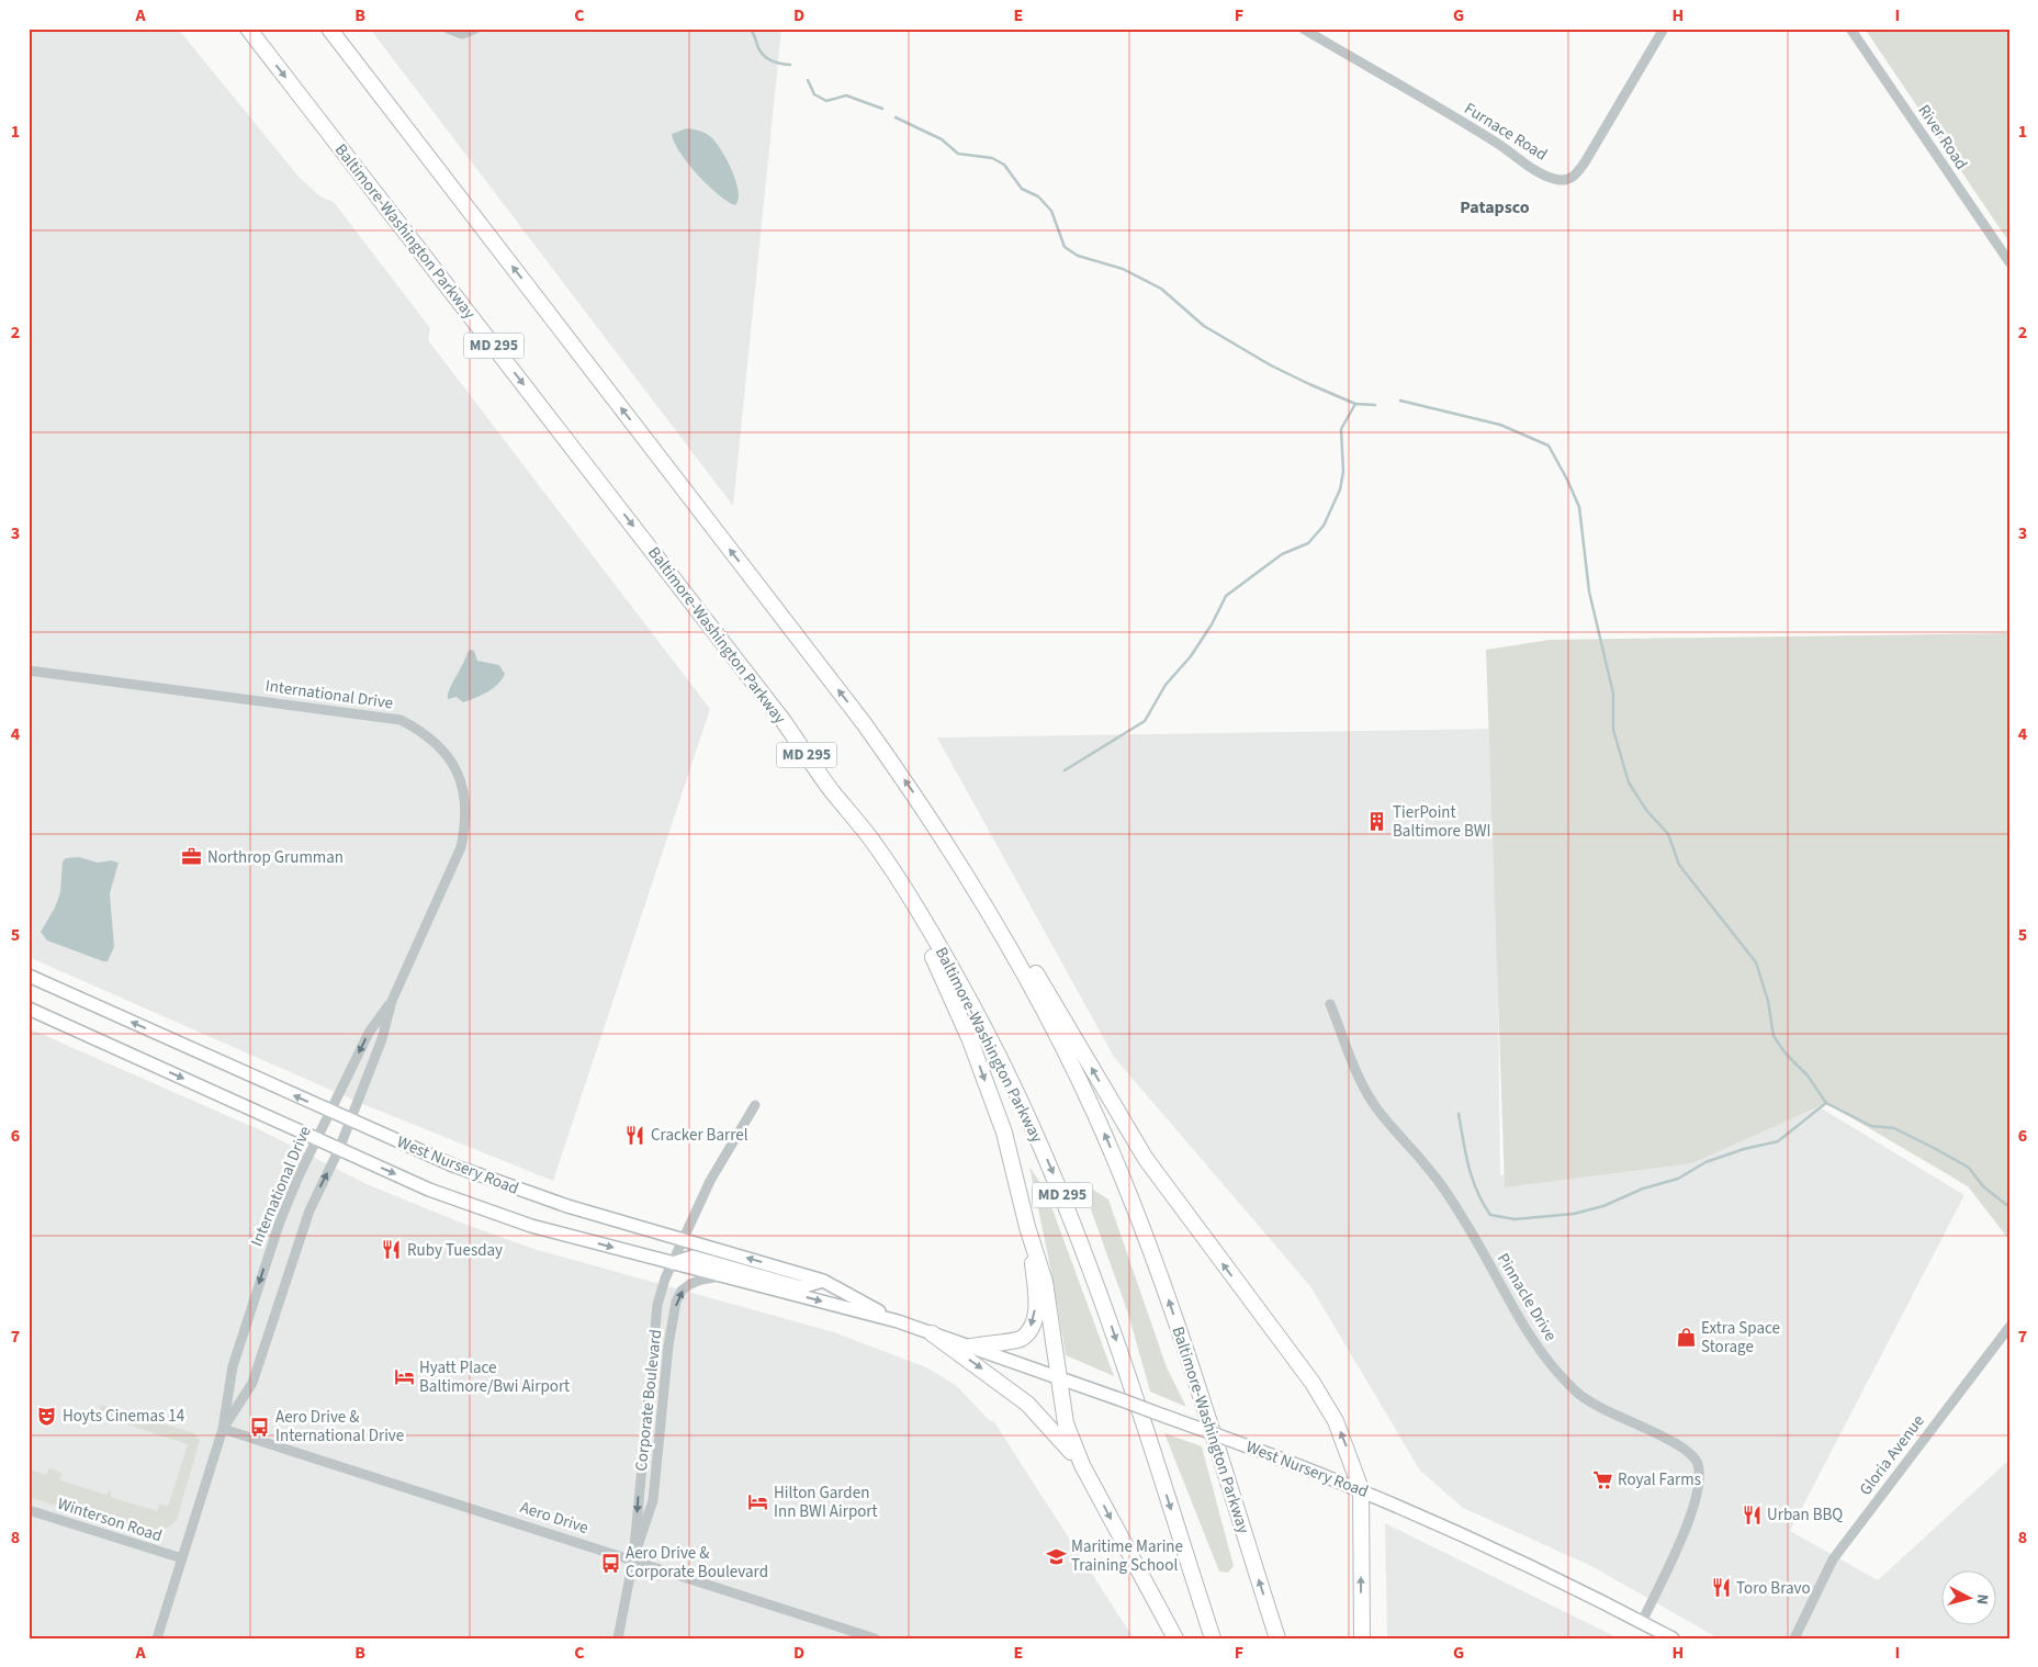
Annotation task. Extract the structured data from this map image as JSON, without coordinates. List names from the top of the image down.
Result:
{
  "streets": {
    "highway": ["Baltimore-Washington Parkway", "MD 295"],
    "main road": ["West Nursery Road"],
    "street": [
      "Furnace Road",
      "River Road",
      "International Drive",
      "Pinnacle Drive",
      "Corporate Boulevard",
      "Gloria Avenue",
      "Aero Drive",
      "Winterson Road"
    ]
  },
  "crossings": [
    ["International Drive", "West Nursery Road"],
    ["International Drive", "Aero Drive"],
    ["International Drive", "Winterson Road"],
    ["West Nursery Road", "Pinnacle Drive"],
    ["West Nursery Road", "Corporate Boulevard"],
    ["Corporate Boulevard", "Aero Drive"]
  ],
  "districts": ["Patapsco"],
  "places": {
    "building": ["TierPoint Baltimore BWI"],
    "office": ["Northrop Grumman"],
    "restaurant": [
      "Cracker Barrel",
      "Ruby Tuesday",
      "Urban BBQ",
      "Toro Bravo"
    ],
    "shop": ["Extra Space Storage"],
    "hotel": ["Hyatt Place Baltimore/Bwi Airport", "Hilton Garden Inn BWI Airport"],
    "theatre": ["Hoyts Cinemas 14"],
    "bus stop": ["Aero Drive & International Drive", "Aero Drive & Corporate Boulevard"],
    "supermarket": ["Royal Farms"],
    "school or university": ["Maritime Marine Training School"]
  },
  "north": "right",
  "grid": {
    "columns": [
      "A",
      "B",
      "C",
      "D",
      "E",
      "F",
      "G",
      "H",
      "I"
    ],
    "rows": [
      "1",
      "2",
      "3",
      "4",
      "5",
      "6",
      "7",
      "8"
    ]
  }
}
